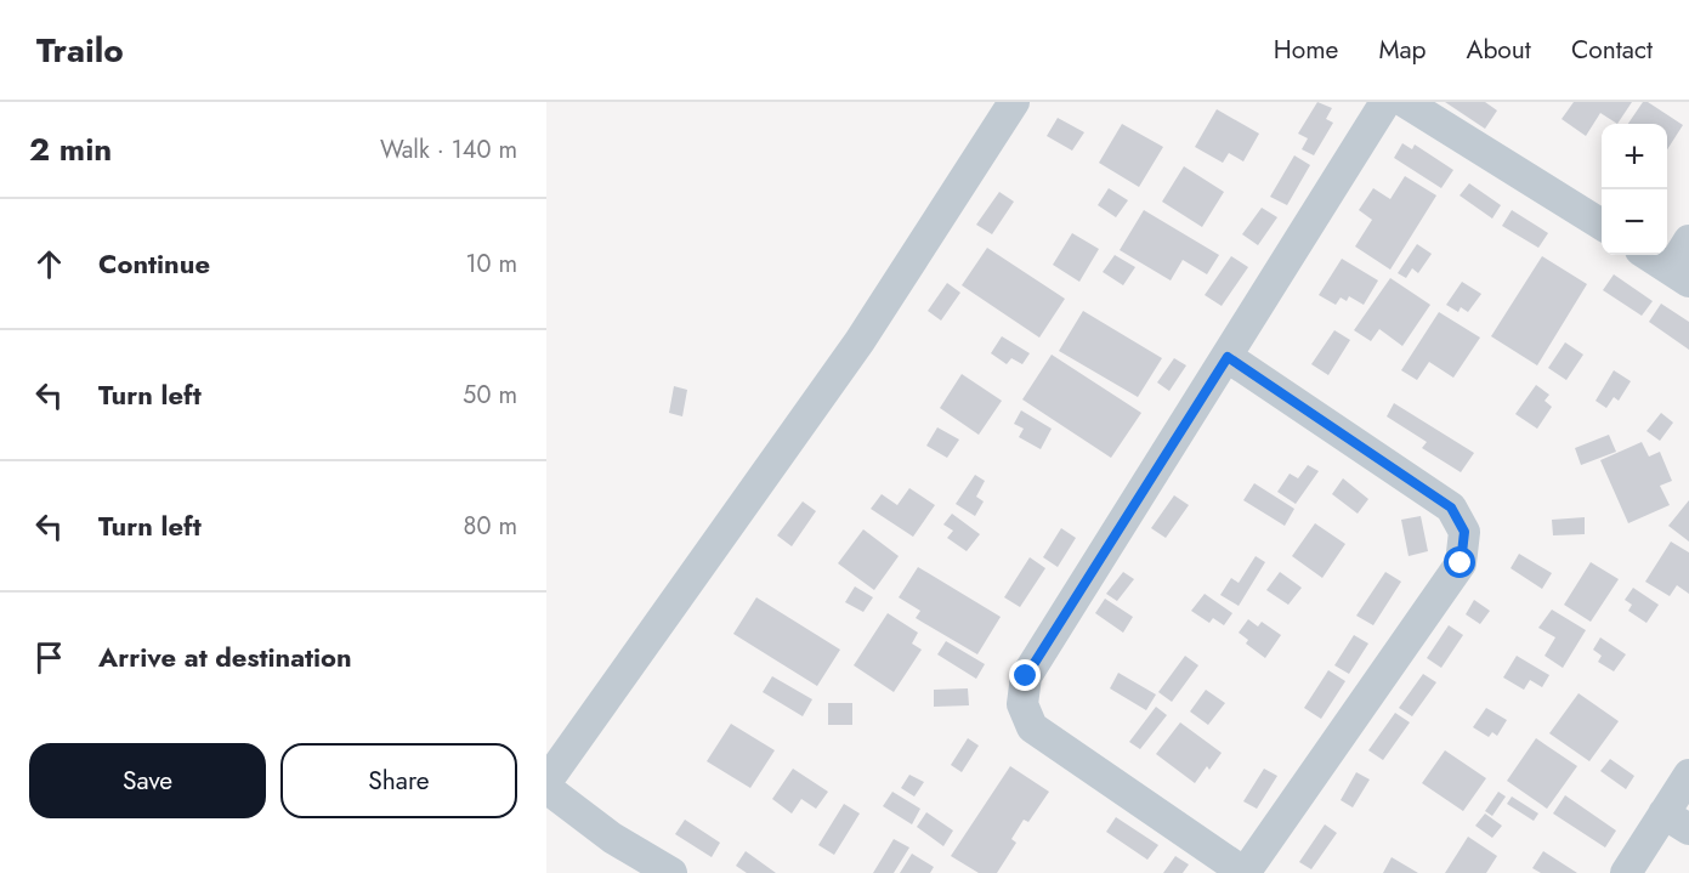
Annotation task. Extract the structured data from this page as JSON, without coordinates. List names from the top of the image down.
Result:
{
  "page": {
    "header": "Trailo",
    "nav": [
      "Home",
      "Map",
      "About",
      "Contact"
    ],
    "heading": ["2 min", "Walk · 140 m"],
    "map_buttons": ["+", "−"],
    "list": [
      ["Continue", "10 m"],
      ["Turn left", "50 m"],
      ["Turn left", "80 m"],
      "Arrive at destination"
    ],
    "buttons": ["Save", "Share"]
  }
}
